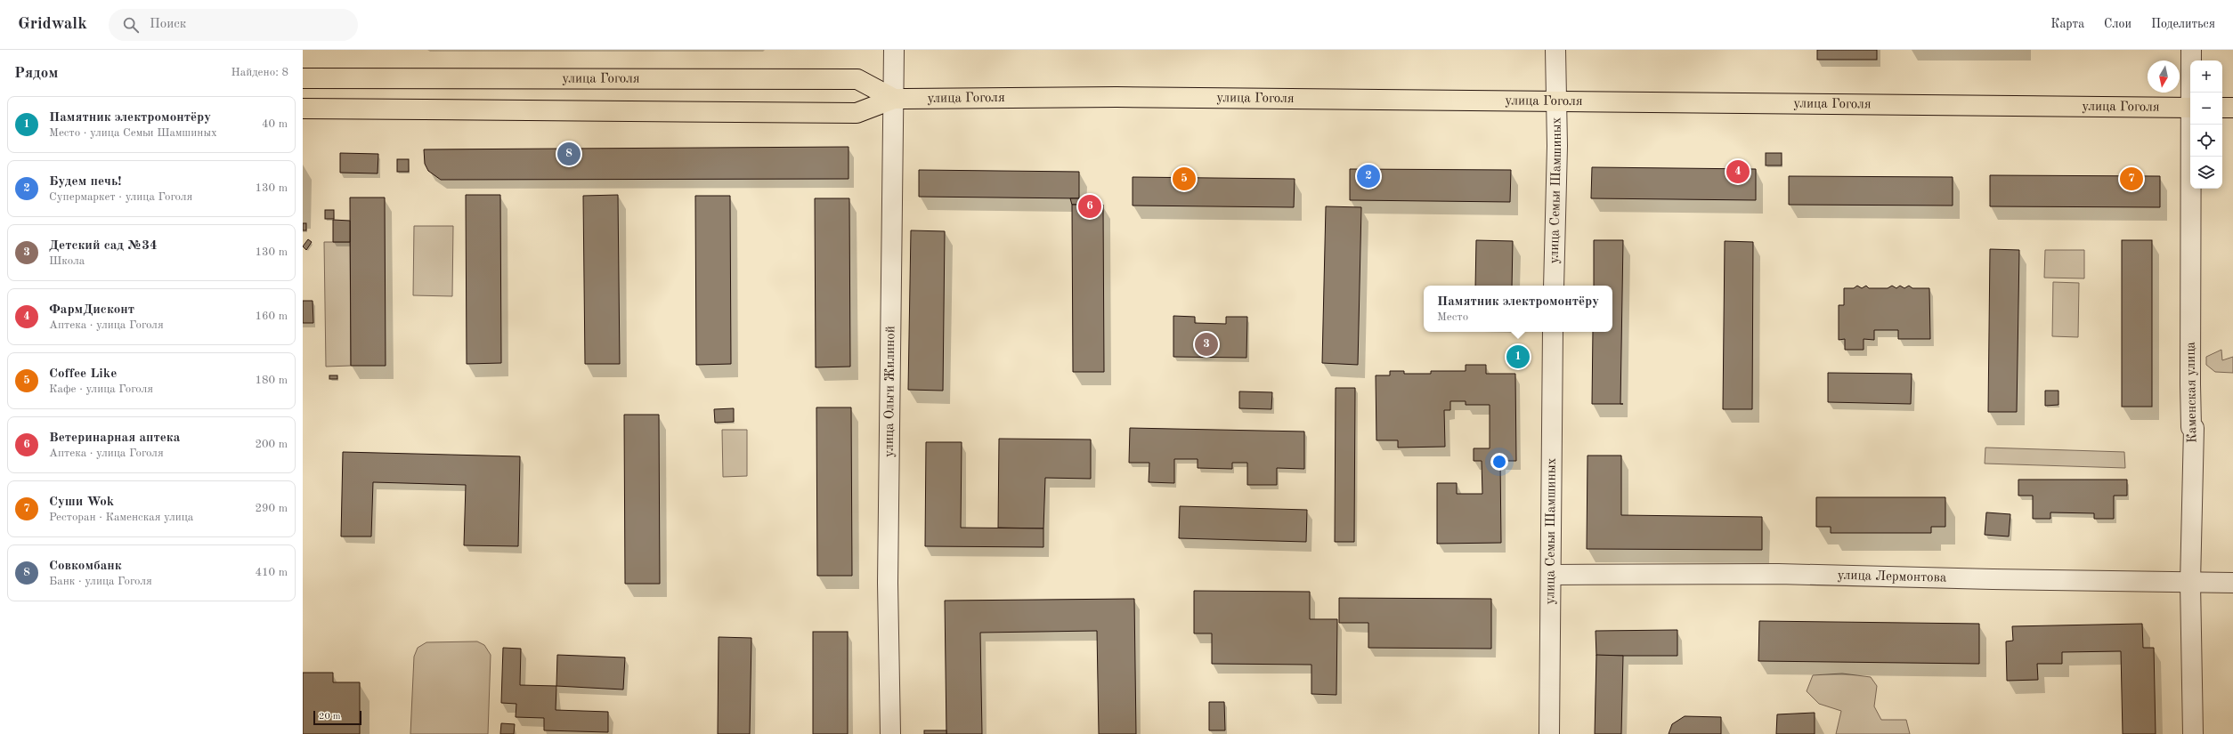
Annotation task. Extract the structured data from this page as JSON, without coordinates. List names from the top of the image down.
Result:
{
  "streets": {
    "main road": ["улица Гоголя"],
    "street": [
      "улица Семьи Шамшиных",
      "улица Ольги Жилиной",
      "Каменская улица",
      "улица Лермонтова"
    ]
  },
  "crossings": [
    ["улица Гоголя", "улица Семьи Шамшиных"],
    ["улица Гоголя", "улица Ольги Жилиной"],
    ["улица Семьи Шамшиных", "улица Лермонтова"],
    ["Каменская улица", "улица Лермонтова"]
  ],
  "scale_bar": "20 m",
  "north": "bottom",
  "page": {
    "header": "Gridwalk",
    "search": "Поиск",
    "nav": ["Карта", "Слои", "Поделиться"],
    "heading": ["Рядом", "Найдено: 8"],
    "map_buttons": ["+", "−"],
    "list": [
      {
        "mark": "1",
        "name": "Памятник электромонтёру",
        "note": "Место · улица Семьи Шамшиных",
        "value": "40 m"
      },
      {
        "mark": "2",
        "name": "Будем печь!",
        "note": "Супермаркет · улица Гоголя",
        "value": "130 m"
      },
      {
        "mark": "3",
        "name": "Детский сад №34",
        "note": "Школа",
        "value": "130 m"
      },
      {
        "mark": "4",
        "name": "ФармДисконт",
        "note": "Аптека · улица Гоголя",
        "value": "160 m"
      },
      {
        "mark": "5",
        "name": "Coffee Like",
        "note": "Кафе · улица Гоголя",
        "value": "180 m"
      },
      {
        "mark": "6",
        "name": "Ветеринарная аптека",
        "note": "Аптека · улица Гоголя",
        "value": "200 m"
      },
      {
        "mark": "7",
        "name": "Суши Wok",
        "note": "Ресторан · Каменская улица",
        "value": "290 m"
      },
      {
        "mark": "8",
        "name": "Совкомбанк",
        "note": "Банк · улица Гоголя",
        "value": "410 m"
      }
    ],
    "pins": [
      "8",
      "4",
      "2",
      "5",
      "7",
      "6",
      "3",
      "1"
    ],
    "popup": ["Памятник электромонтёру", "Место"],
    "scale": "20 m"
  }
}
